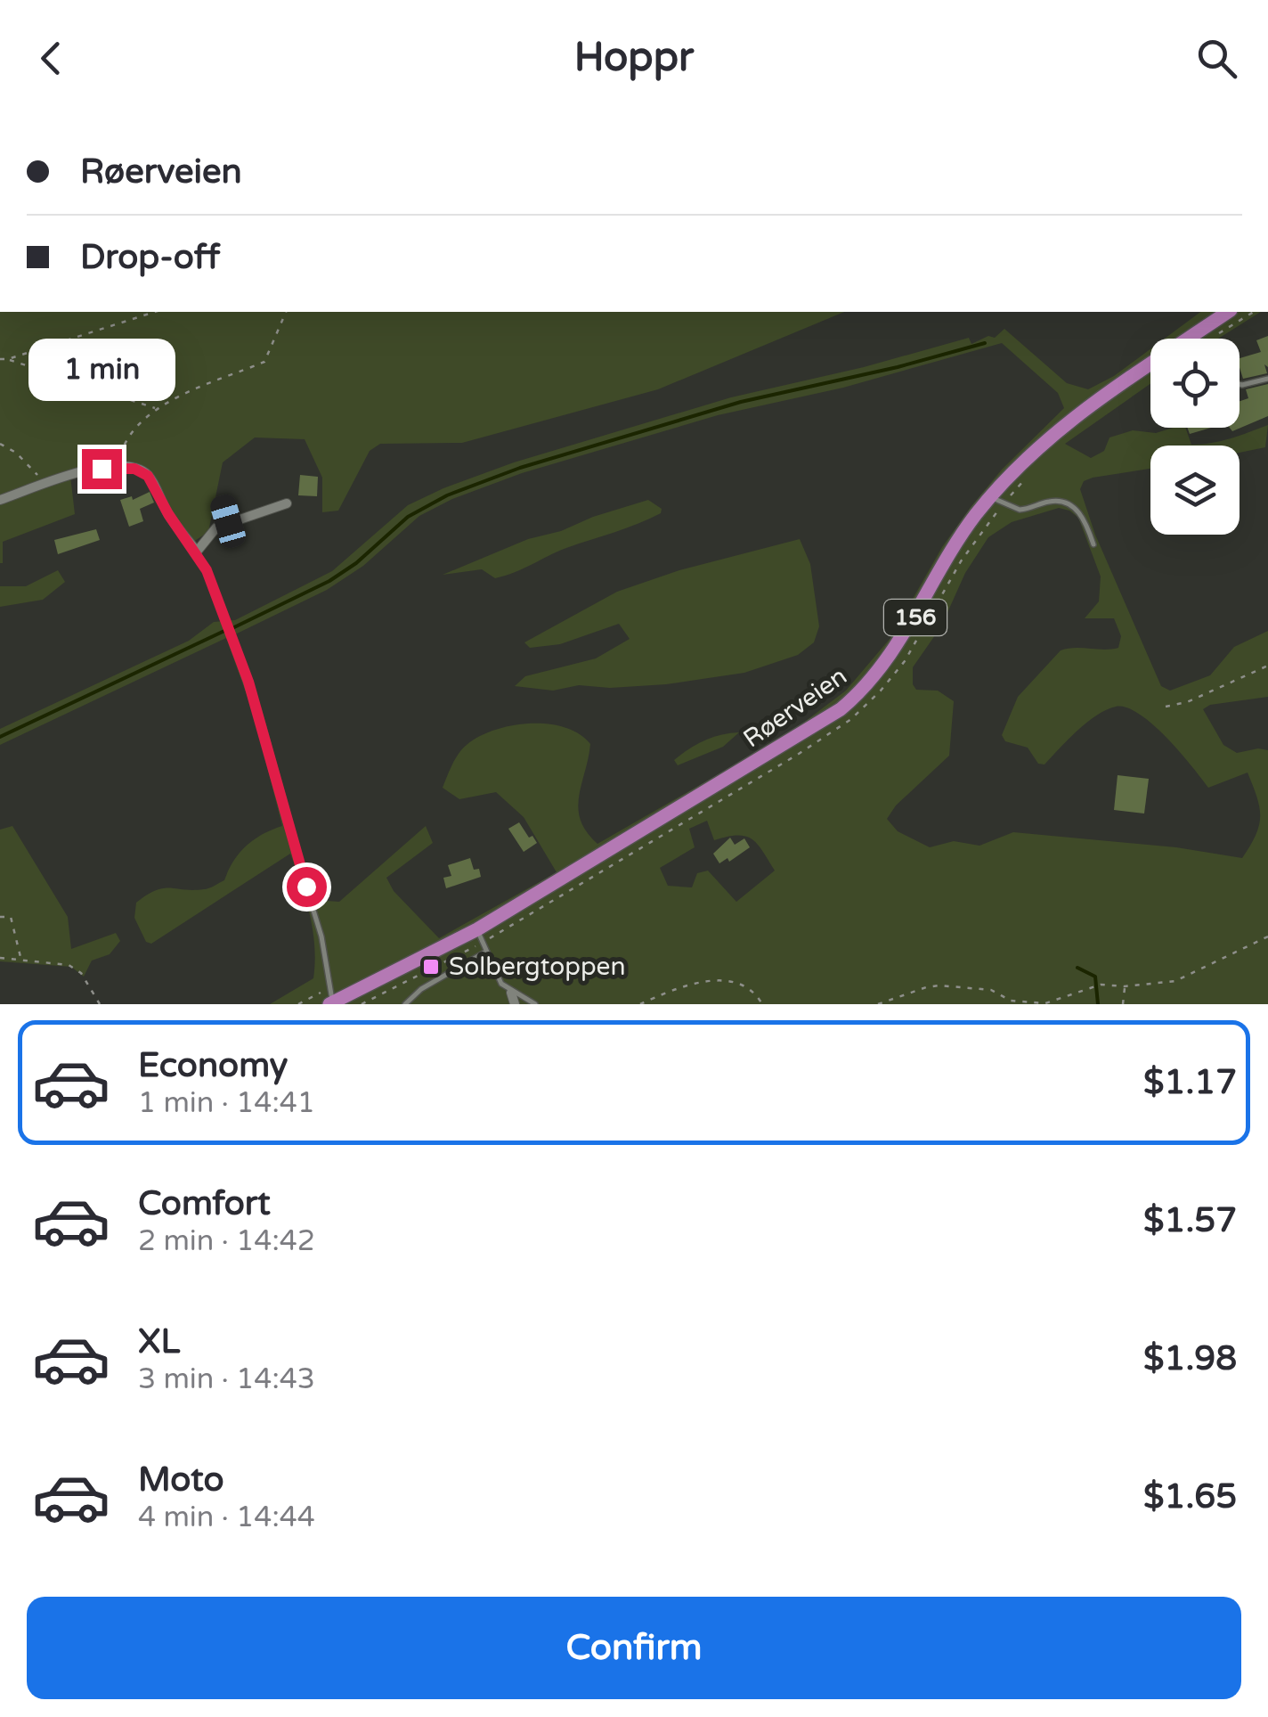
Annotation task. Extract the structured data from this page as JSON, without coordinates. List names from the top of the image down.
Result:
{
  "streets": {
    "main road": ["156", "Røerveien"]
  },
  "places": {
    "transit": ["Solbergtoppen"]
  },
  "page": {
    "header": "Hoppr",
    "banner": ["Røerveien", "Drop-off"],
    "bubble": "1 min",
    "list": [
      {
        "name": "Economy",
        "note": "1 min · 14:41",
        "value": "$1.17"
      },
      {
        "name": "Comfort",
        "note": "2 min · 14:42",
        "value": "$1.57"
      },
      {
        "name": "XL",
        "note": "3 min · 14:43",
        "value": "$1.98"
      },
      {
        "name": "Moto",
        "note": "4 min · 14:44",
        "value": "$1.65"
      }
    ],
    "buttons": "Confirm"
  }
}
